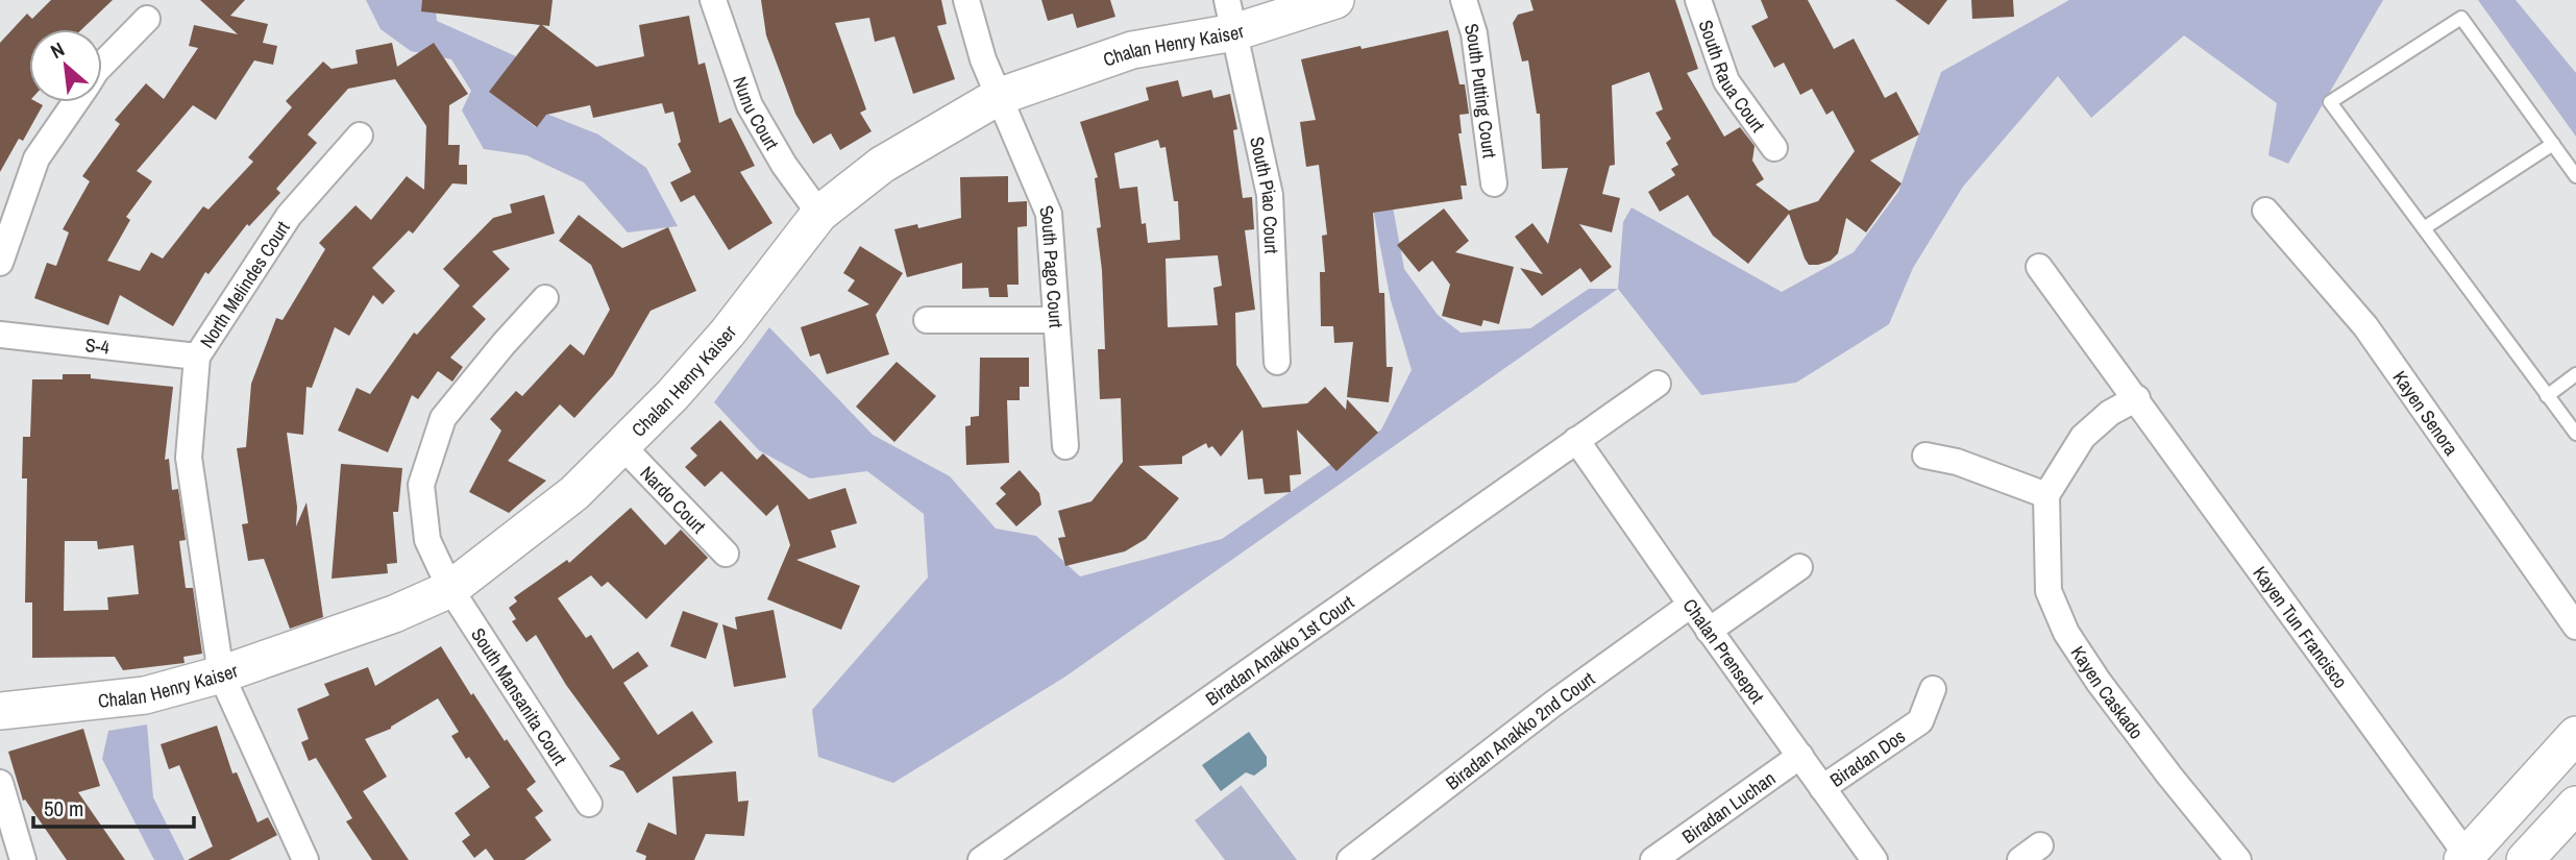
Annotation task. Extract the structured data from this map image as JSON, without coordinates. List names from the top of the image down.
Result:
{
  "streets": {
    "street": [
      "Chalan Henry Kaiser",
      "South Raua Court",
      "South Putting Court",
      "Nunu Court",
      "South Piao Court",
      "South Pago Court",
      "North Melindes Court",
      "S-4",
      "Kayen Senora",
      "Nardo Court",
      "Kayen Tun Francisco",
      "Biradan Anakko 1st Court",
      "Chalan Prensepot",
      "Kayen Caskado",
      "South Mansanita Court",
      "Biradan Anakko 2nd Court",
      "Biradan Dos",
      "Biradan Luchan"
    ]
  },
  "crossings": [
    ["Chalan Henry Kaiser", "Nunu Court"],
    ["Chalan Henry Kaiser", "South Piao Court"],
    ["Chalan Henry Kaiser", "South Pago Court"],
    ["Chalan Henry Kaiser", "North Melindes Court"],
    ["Chalan Henry Kaiser", "Nardo Court"],
    ["Chalan Henry Kaiser", "South Mansanita Court"],
    ["North Melindes Court", "S-4"],
    ["Biradan Anakko 1st Court", "Chalan Prensepot"],
    ["Chalan Prensepot", "Biradan Anakko 2nd Court"],
    ["Chalan Prensepot", "Biradan Dos"],
    ["Chalan Prensepot", "Biradan Luchan"]
  ],
  "scale_bar": "50 m",
  "north": "top left"
}
